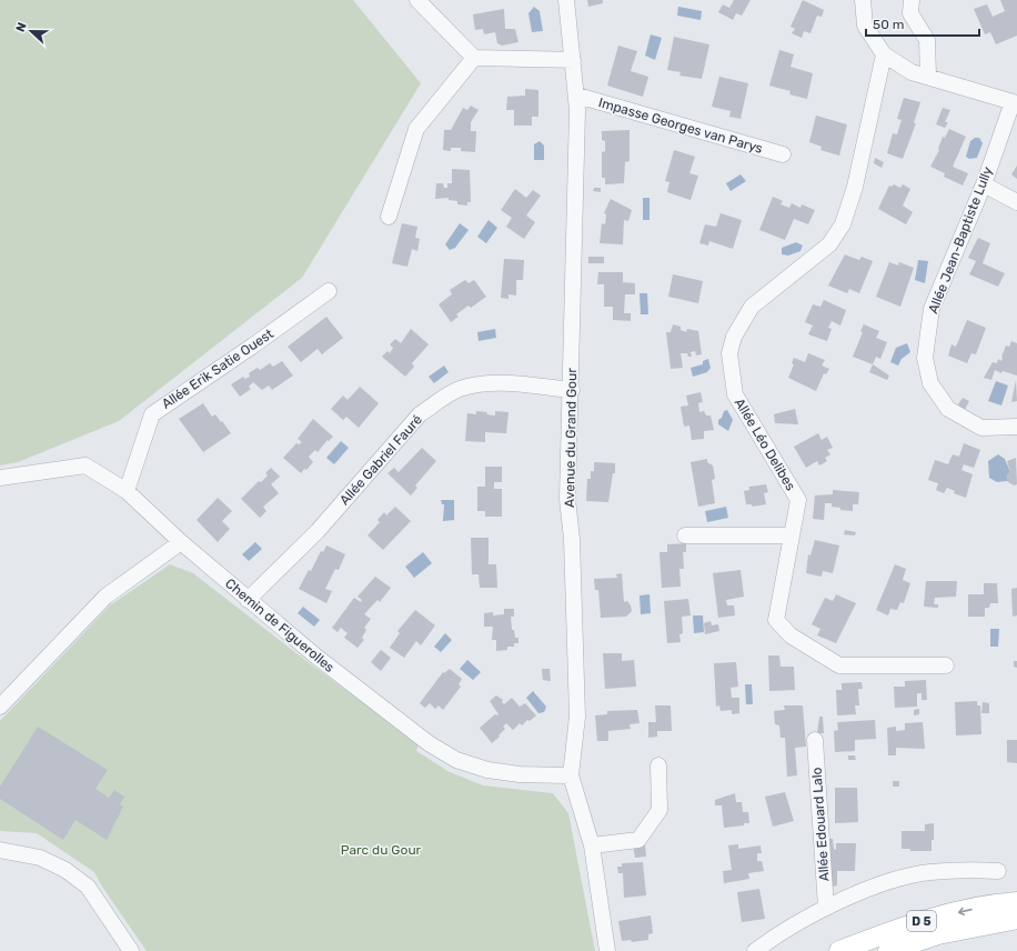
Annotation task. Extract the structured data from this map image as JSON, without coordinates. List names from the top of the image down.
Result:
{
  "streets": {
    "main road": ["D 5"],
    "street": [
      "Impasse Georges van Parys",
      "Allée Jean-Baptiste Lully",
      "Allée Erik Satie Ouest",
      "Avenue du Grand Gour",
      "Allée Léo Delibes",
      "Allée Gabriel Fauré",
      "Chemin de Figuerolles",
      "Allée Edouard Lalo"
    ]
  },
  "crossings": [
    ["Impasse Georges van Parys", "Avenue du Grand Gour"],
    ["Allée Erik Satie Ouest", "Chemin de Figuerolles"],
    ["Avenue du Grand Gour", "Allée Gabriel Fauré"],
    ["Avenue du Grand Gour", "Chemin de Figuerolles"],
    ["Allée Gabriel Fauré", "Chemin de Figuerolles"]
  ],
  "parks": ["Parc du Gour"],
  "scale_bar": "50 m",
  "north": "left"
}
